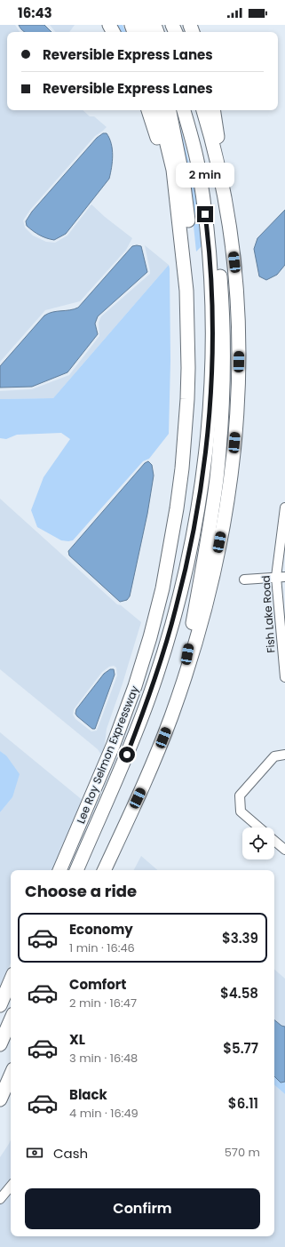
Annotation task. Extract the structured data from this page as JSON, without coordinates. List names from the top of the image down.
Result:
{
  "streets": {
    "highway": ["Lee Roy Selmon Expressway"],
    "street": ["Fish Lake Road"]
  },
  "page": {
    "status": "16:43",
    "banner": ["Reversible Express Lanes", "Reversible Express Lanes"],
    "bubble": "2 min",
    "heading": "Choose a ride",
    "list": [
      {
        "name": "Economy",
        "note": "1 min · 16:46",
        "value": "$3.39"
      },
      {
        "name": "Comfort",
        "note": "2 min · 16:47",
        "value": "$4.58"
      },
      {
        "name": "XL",
        "note": "3 min · 16:48",
        "value": "$5.77"
      },
      {
        "name": "Black",
        "note": "4 min · 16:49",
        "value": "$6.11"
      }
    ],
    "pay": ["Cash", "570 m"],
    "buttons": "Confirm"
  }
}
